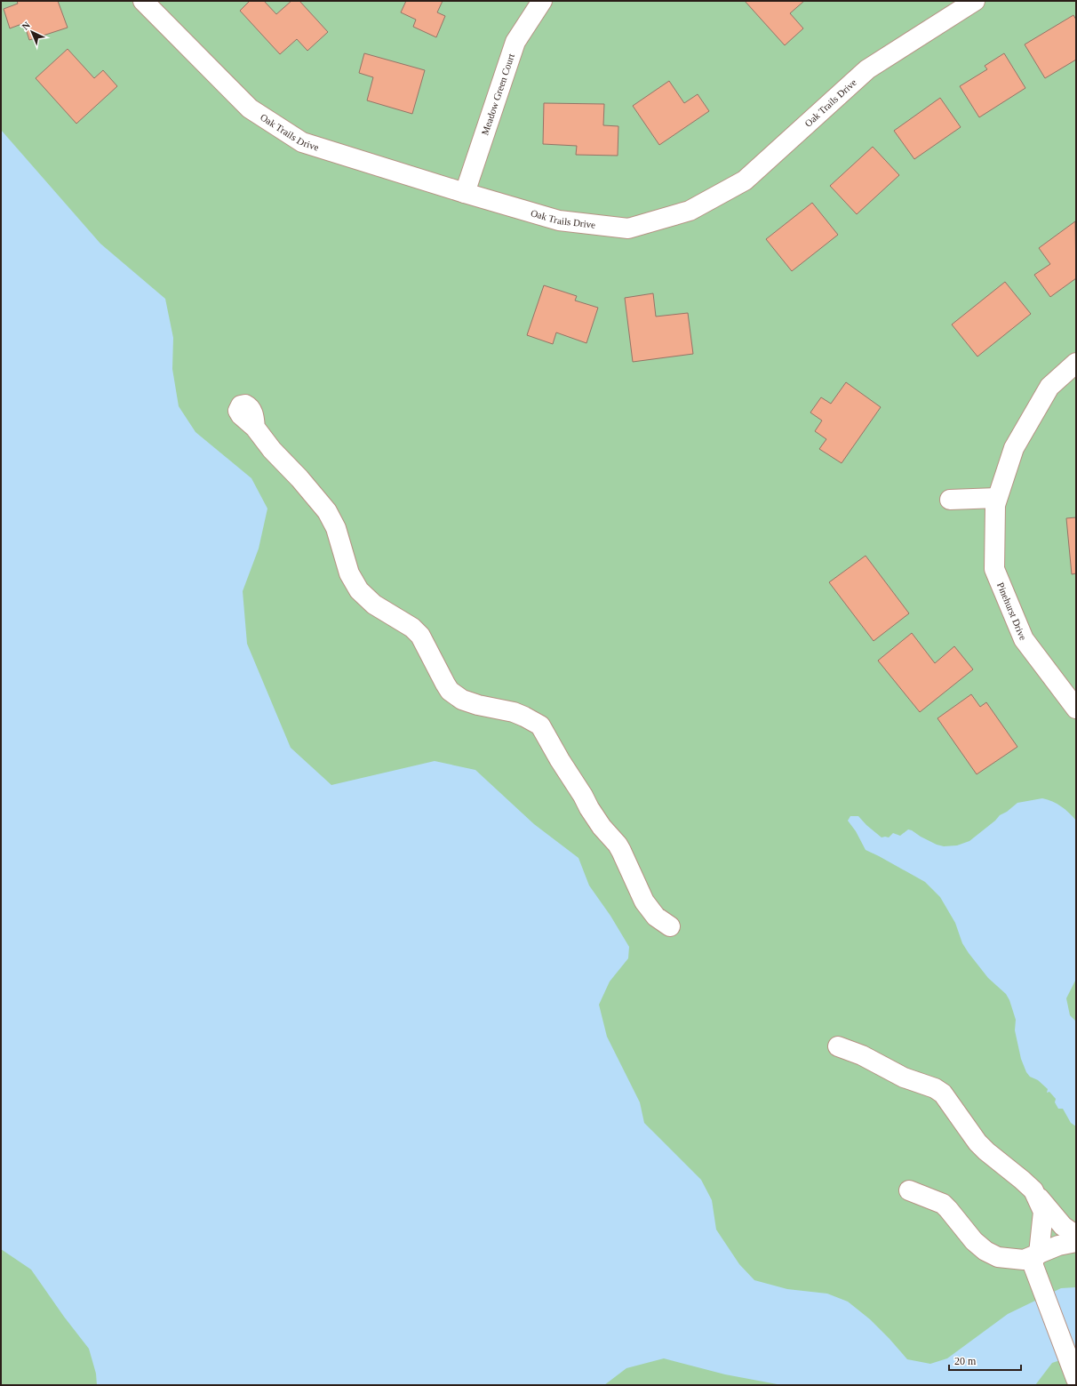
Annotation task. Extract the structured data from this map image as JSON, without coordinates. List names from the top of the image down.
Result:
{
  "streets": {
    "street": ["Meadow Green Court", "Oak Trails Drive", "Pinehurst Drive"]
  },
  "crossings": [
    ["Meadow Green Court", "Oak Trails Drive"]
  ],
  "scale_bar": "20 m",
  "north": "top left"
}
